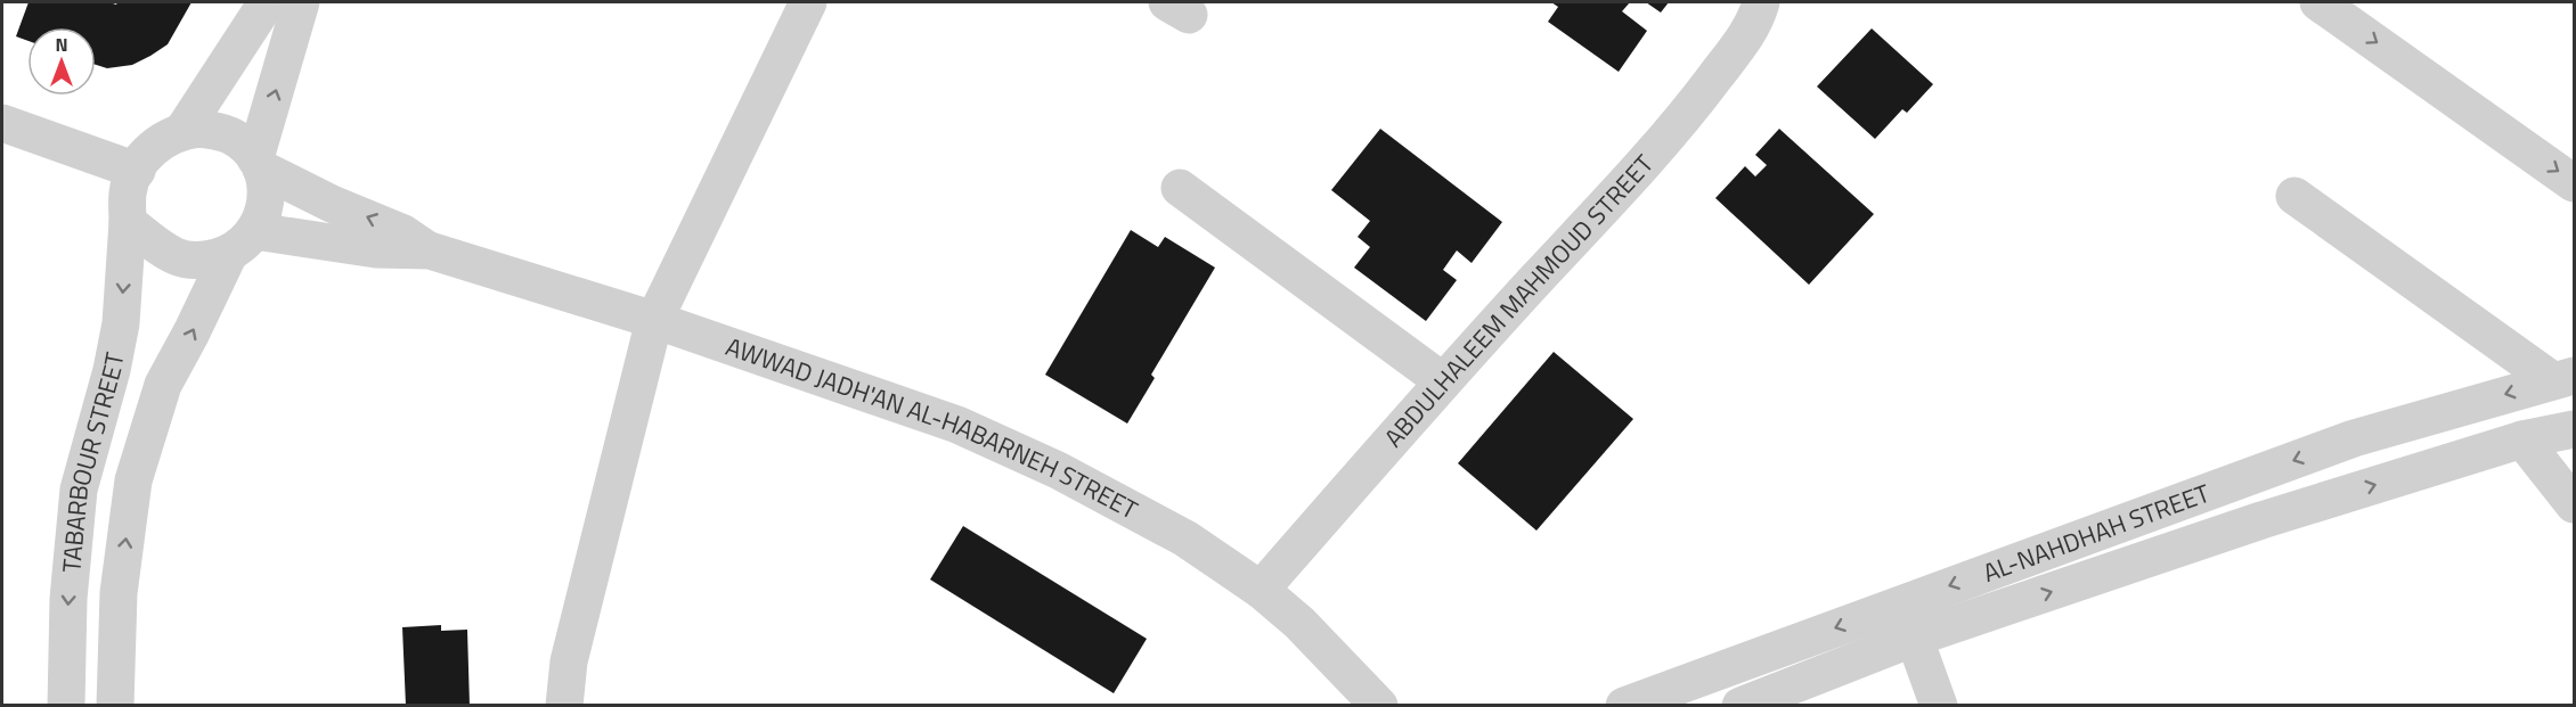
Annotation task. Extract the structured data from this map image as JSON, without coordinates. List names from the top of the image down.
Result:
{
  "streets": {
    "street": [
      "ABDULHALEEM MAHMOUD STREET",
      "AWWAD JADH'AN AL-HABARNEH STREET",
      "TABARBOUR STREET",
      "AL-NAHDHAH STREET"
    ]
  },
  "crossings": [
    ["ABDULHALEEM MAHMOUD STREET", "AWWAD JADH'AN AL-HABARNEH STREET"],
    ["AWWAD JADH'AN AL-HABARNEH STREET", "TABARBOUR STREET"]
  ],
  "north": "top"
}
